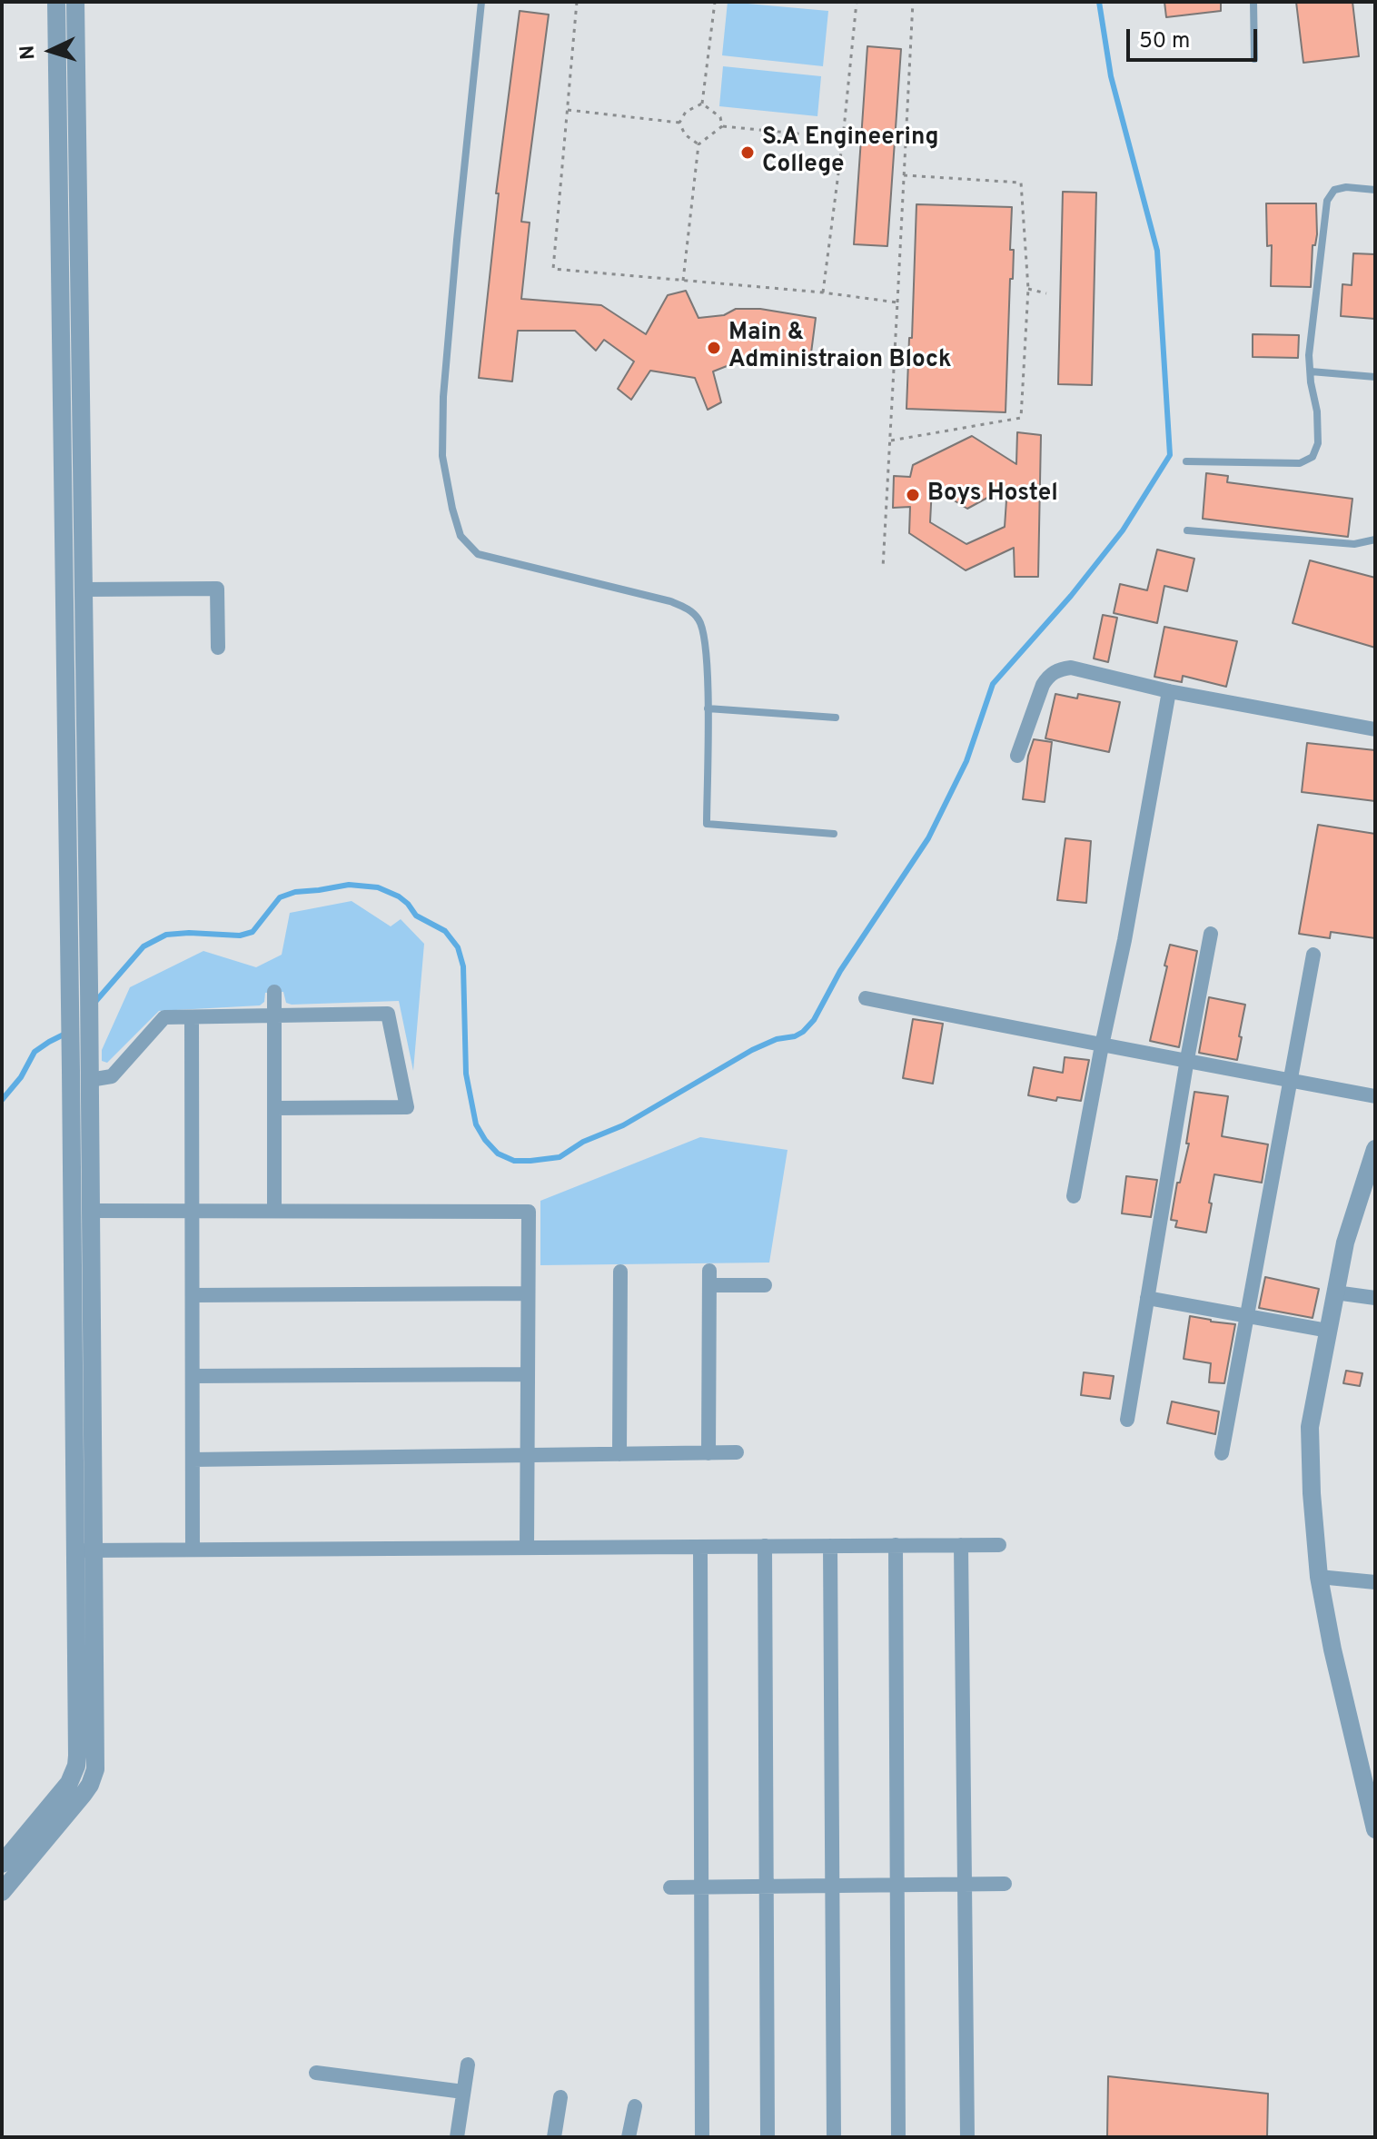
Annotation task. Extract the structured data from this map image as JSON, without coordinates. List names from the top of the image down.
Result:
{
  "places": ["S.A Engineering College", "Main & Administraion Block", "Boys Hostel"],
  "scale_bar": "50 m",
  "north": "left"
}
